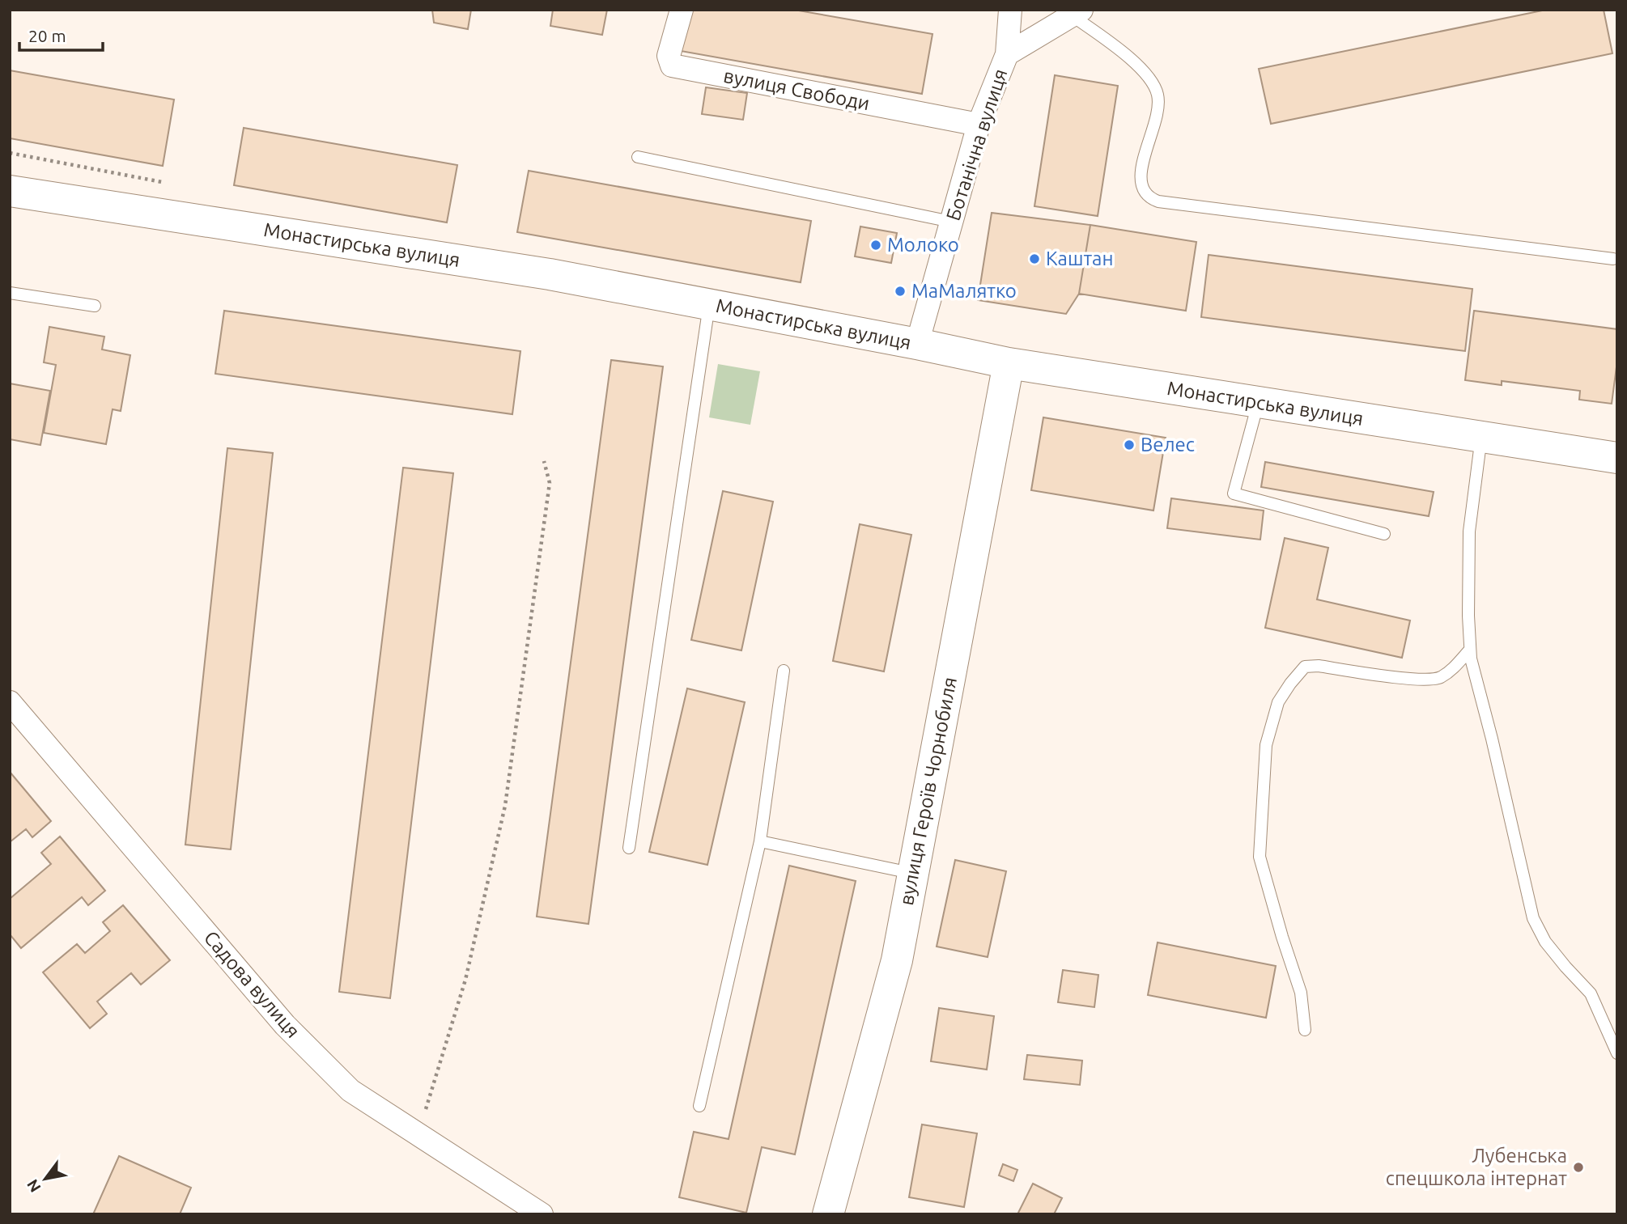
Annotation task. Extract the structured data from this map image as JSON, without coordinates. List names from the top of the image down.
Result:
{
  "streets": {
    "main road": ["Монастирська вулиця", "вулиця Героїв Чорнобиля"],
    "street": ["вулиця Свободи", "Ботанічна вулиця", "Садова вулиця"]
  },
  "crossings": [
    ["вулиця Свободи", "Ботанічна вулиця"],
    ["Ботанічна вулиця", "Монастирська вулиця"],
    ["Монастирська вулиця", "вулиця Героїв Чорнобиля"]
  ],
  "places": [
    "Молоко",
    "Каштан",
    "МаМалятко",
    "Велес",
    "Лубенська спецшкола інтернат"
  ],
  "scale_bar": "20 m",
  "north": "bottom left"
}
